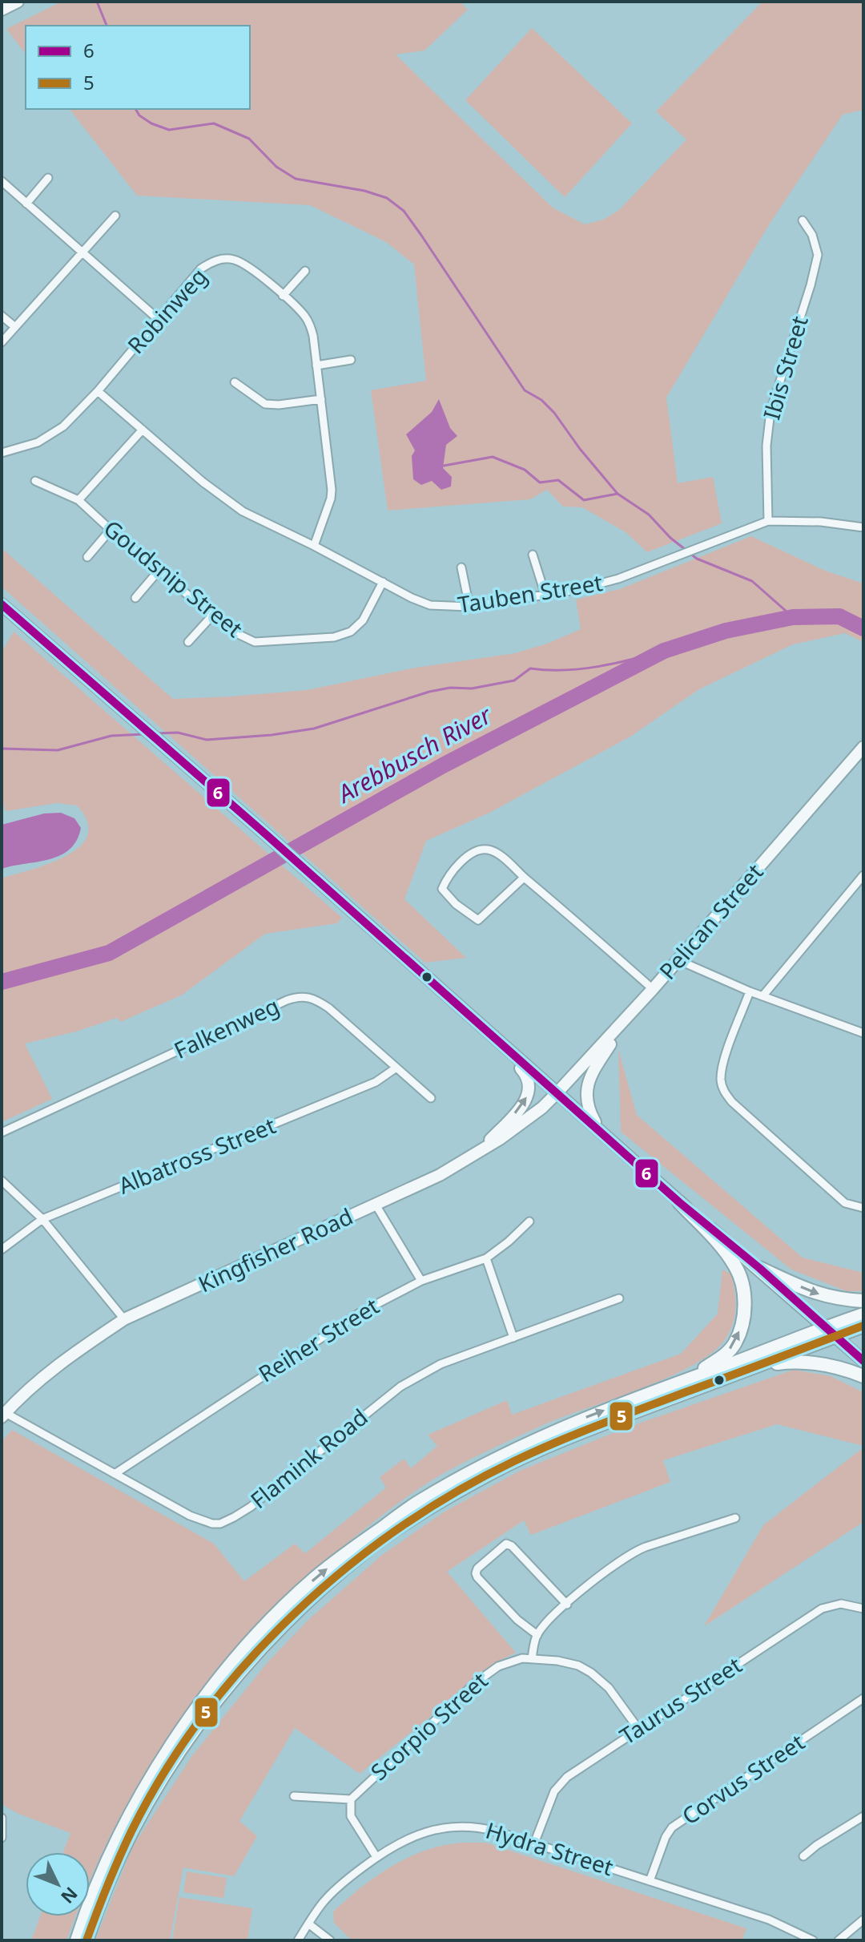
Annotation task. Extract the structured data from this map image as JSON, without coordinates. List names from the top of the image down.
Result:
{
  "streets": {
    "main road": ["Pelican Street", "Kingfisher Road"],
    "street": [
      "Robinweg",
      "Ibis Street",
      "Goudsnip Street",
      "Tauben Street",
      "Falkenweg",
      "Albatross Street",
      "Reiher Street",
      "Flamink Road",
      "Taurus Street",
      "Scorpio Street",
      "Corvus Street",
      "Hydra Street"
    ]
  },
  "crossings": [
    ["Robinweg", "Tauben Street"],
    ["Ibis Street", "Tauben Street"],
    ["Goudsnip Street", "Tauben Street"],
    ["Pelican Street", "Kingfisher Road"],
    ["Falkenweg", "Albatross Street"],
    ["Kingfisher Road", "Flamink Road"],
    ["Reiher Street", "Flamink Road"],
    ["Taurus Street", "Scorpio Street"],
    ["Taurus Street", "Hydra Street"],
    ["Scorpio Street", "Hydra Street"],
    ["Corvus Street", "Hydra Street"]
  ],
  "water": ["Arebbusch River"],
  "lines": ["transit line 6", "transit line 5"],
  "legend": ["6", "5"],
  "north": "bottom right"
}
